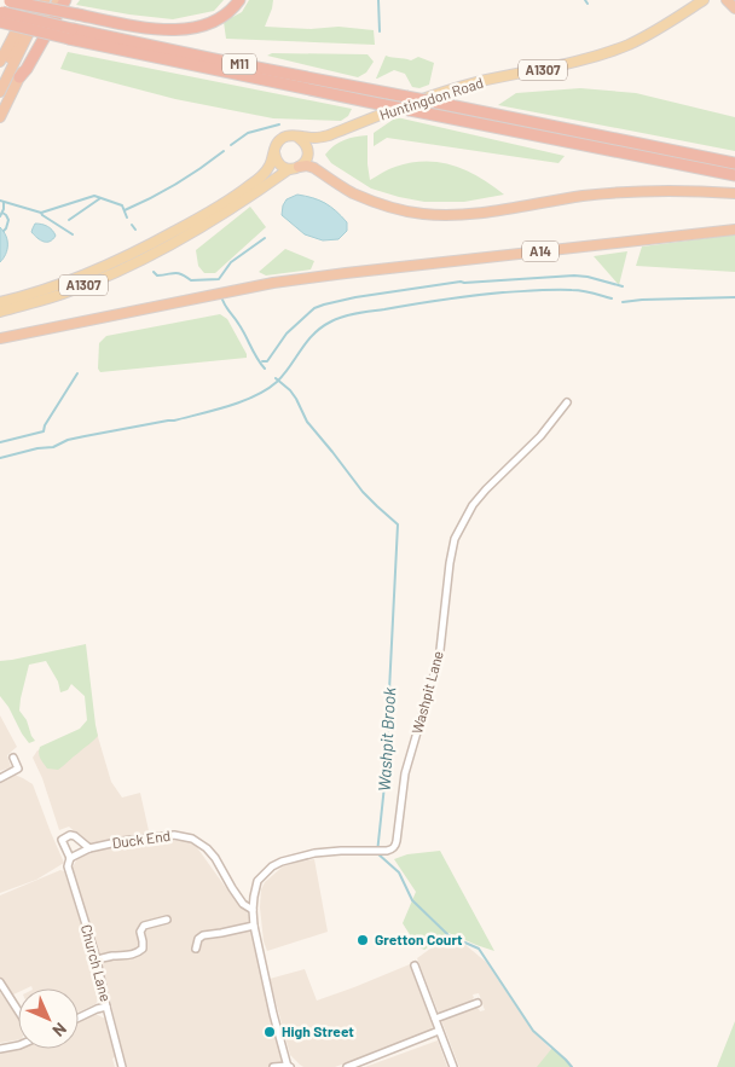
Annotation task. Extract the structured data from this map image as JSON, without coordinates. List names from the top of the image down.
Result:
{
  "streets": {
    "highway": ["M11", "A14"],
    "main road": ["A1307", "Huntingdon Road"],
    "street": ["Washpit Lane", "Duck End", "Church Lane"]
  },
  "crossings": [
    ["A1307", "Huntingdon Road"],
    ["Washpit Lane", "Duck End"],
    ["Duck End", "Church Lane"]
  ],
  "water": ["Washpit Brook"],
  "places": ["Gretton Court", "High Street"],
  "north": "bottom right"
}
